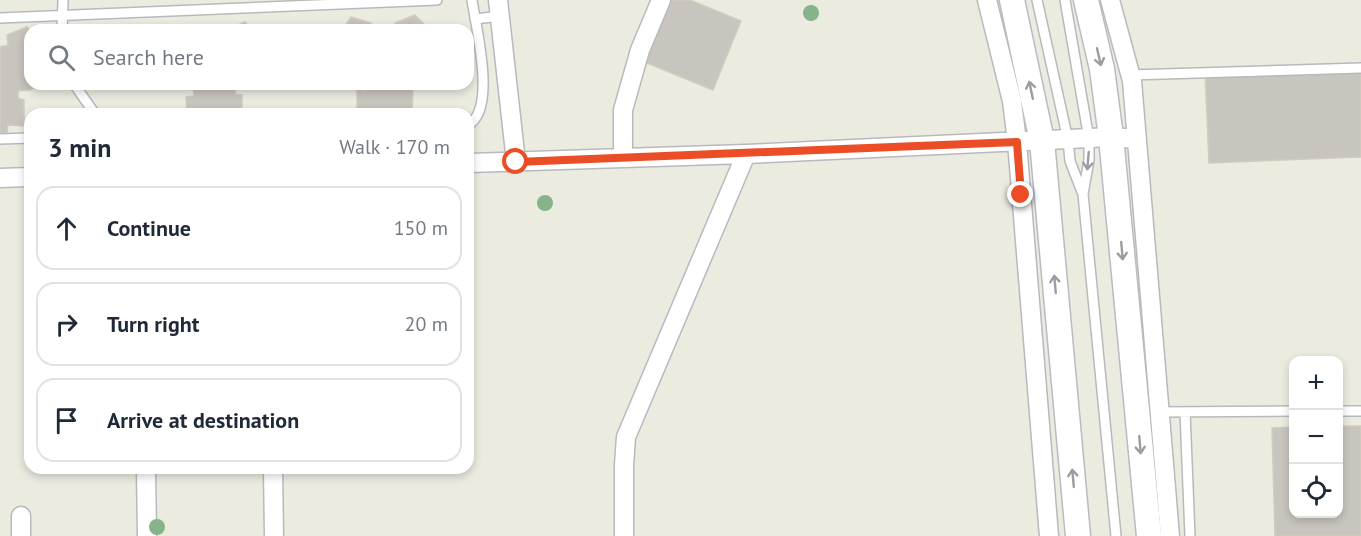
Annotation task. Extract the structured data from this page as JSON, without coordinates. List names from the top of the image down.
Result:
{
  "page": {
    "search": "Search here",
    "heading": ["3 min", "Walk · 170 m"],
    "list": [
      ["Continue", "150 m"],
      ["Turn right", "20 m"],
      "Arrive at destination"
    ],
    "map_buttons": ["+", "−"]
  }
}
